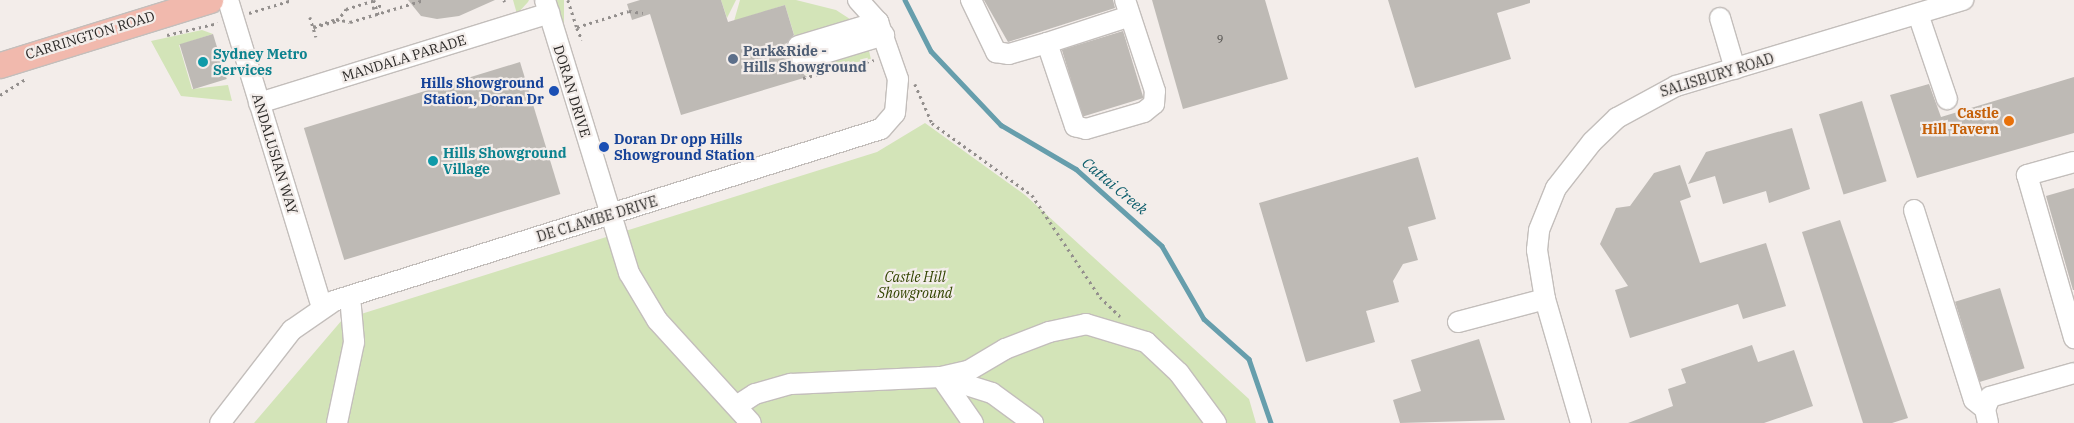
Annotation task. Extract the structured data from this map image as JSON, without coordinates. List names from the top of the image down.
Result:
{
  "streets": {
    "main road": ["CARRINGTON ROAD"],
    "street": [
      "MANDALA PARADE",
      "SALISBURY ROAD",
      "DORAN DRIVE",
      "ANDALUSIAN WAY",
      "DE CLAMBE DRIVE"
    ]
  },
  "crossings": [
    ["MANDALA PARADE", "DORAN DRIVE"],
    ["MANDALA PARADE", "ANDALUSIAN WAY"],
    ["DORAN DRIVE", "DE CLAMBE DRIVE"],
    ["ANDALUSIAN WAY", "DE CLAMBE DRIVE"]
  ],
  "water": ["Cattai Creek"],
  "parks": ["Castle Hill Showground"],
  "places": [
    "Park&Ride - Hills Showground",
    "Sydney Metro Services",
    "Hills Showground Station, Doran Dr",
    "Castle Hill Tavern",
    "Doran Dr opp Hills Showground Station",
    "Hills Showground Village"
  ],
  "house_numbers": ["9"]
}
